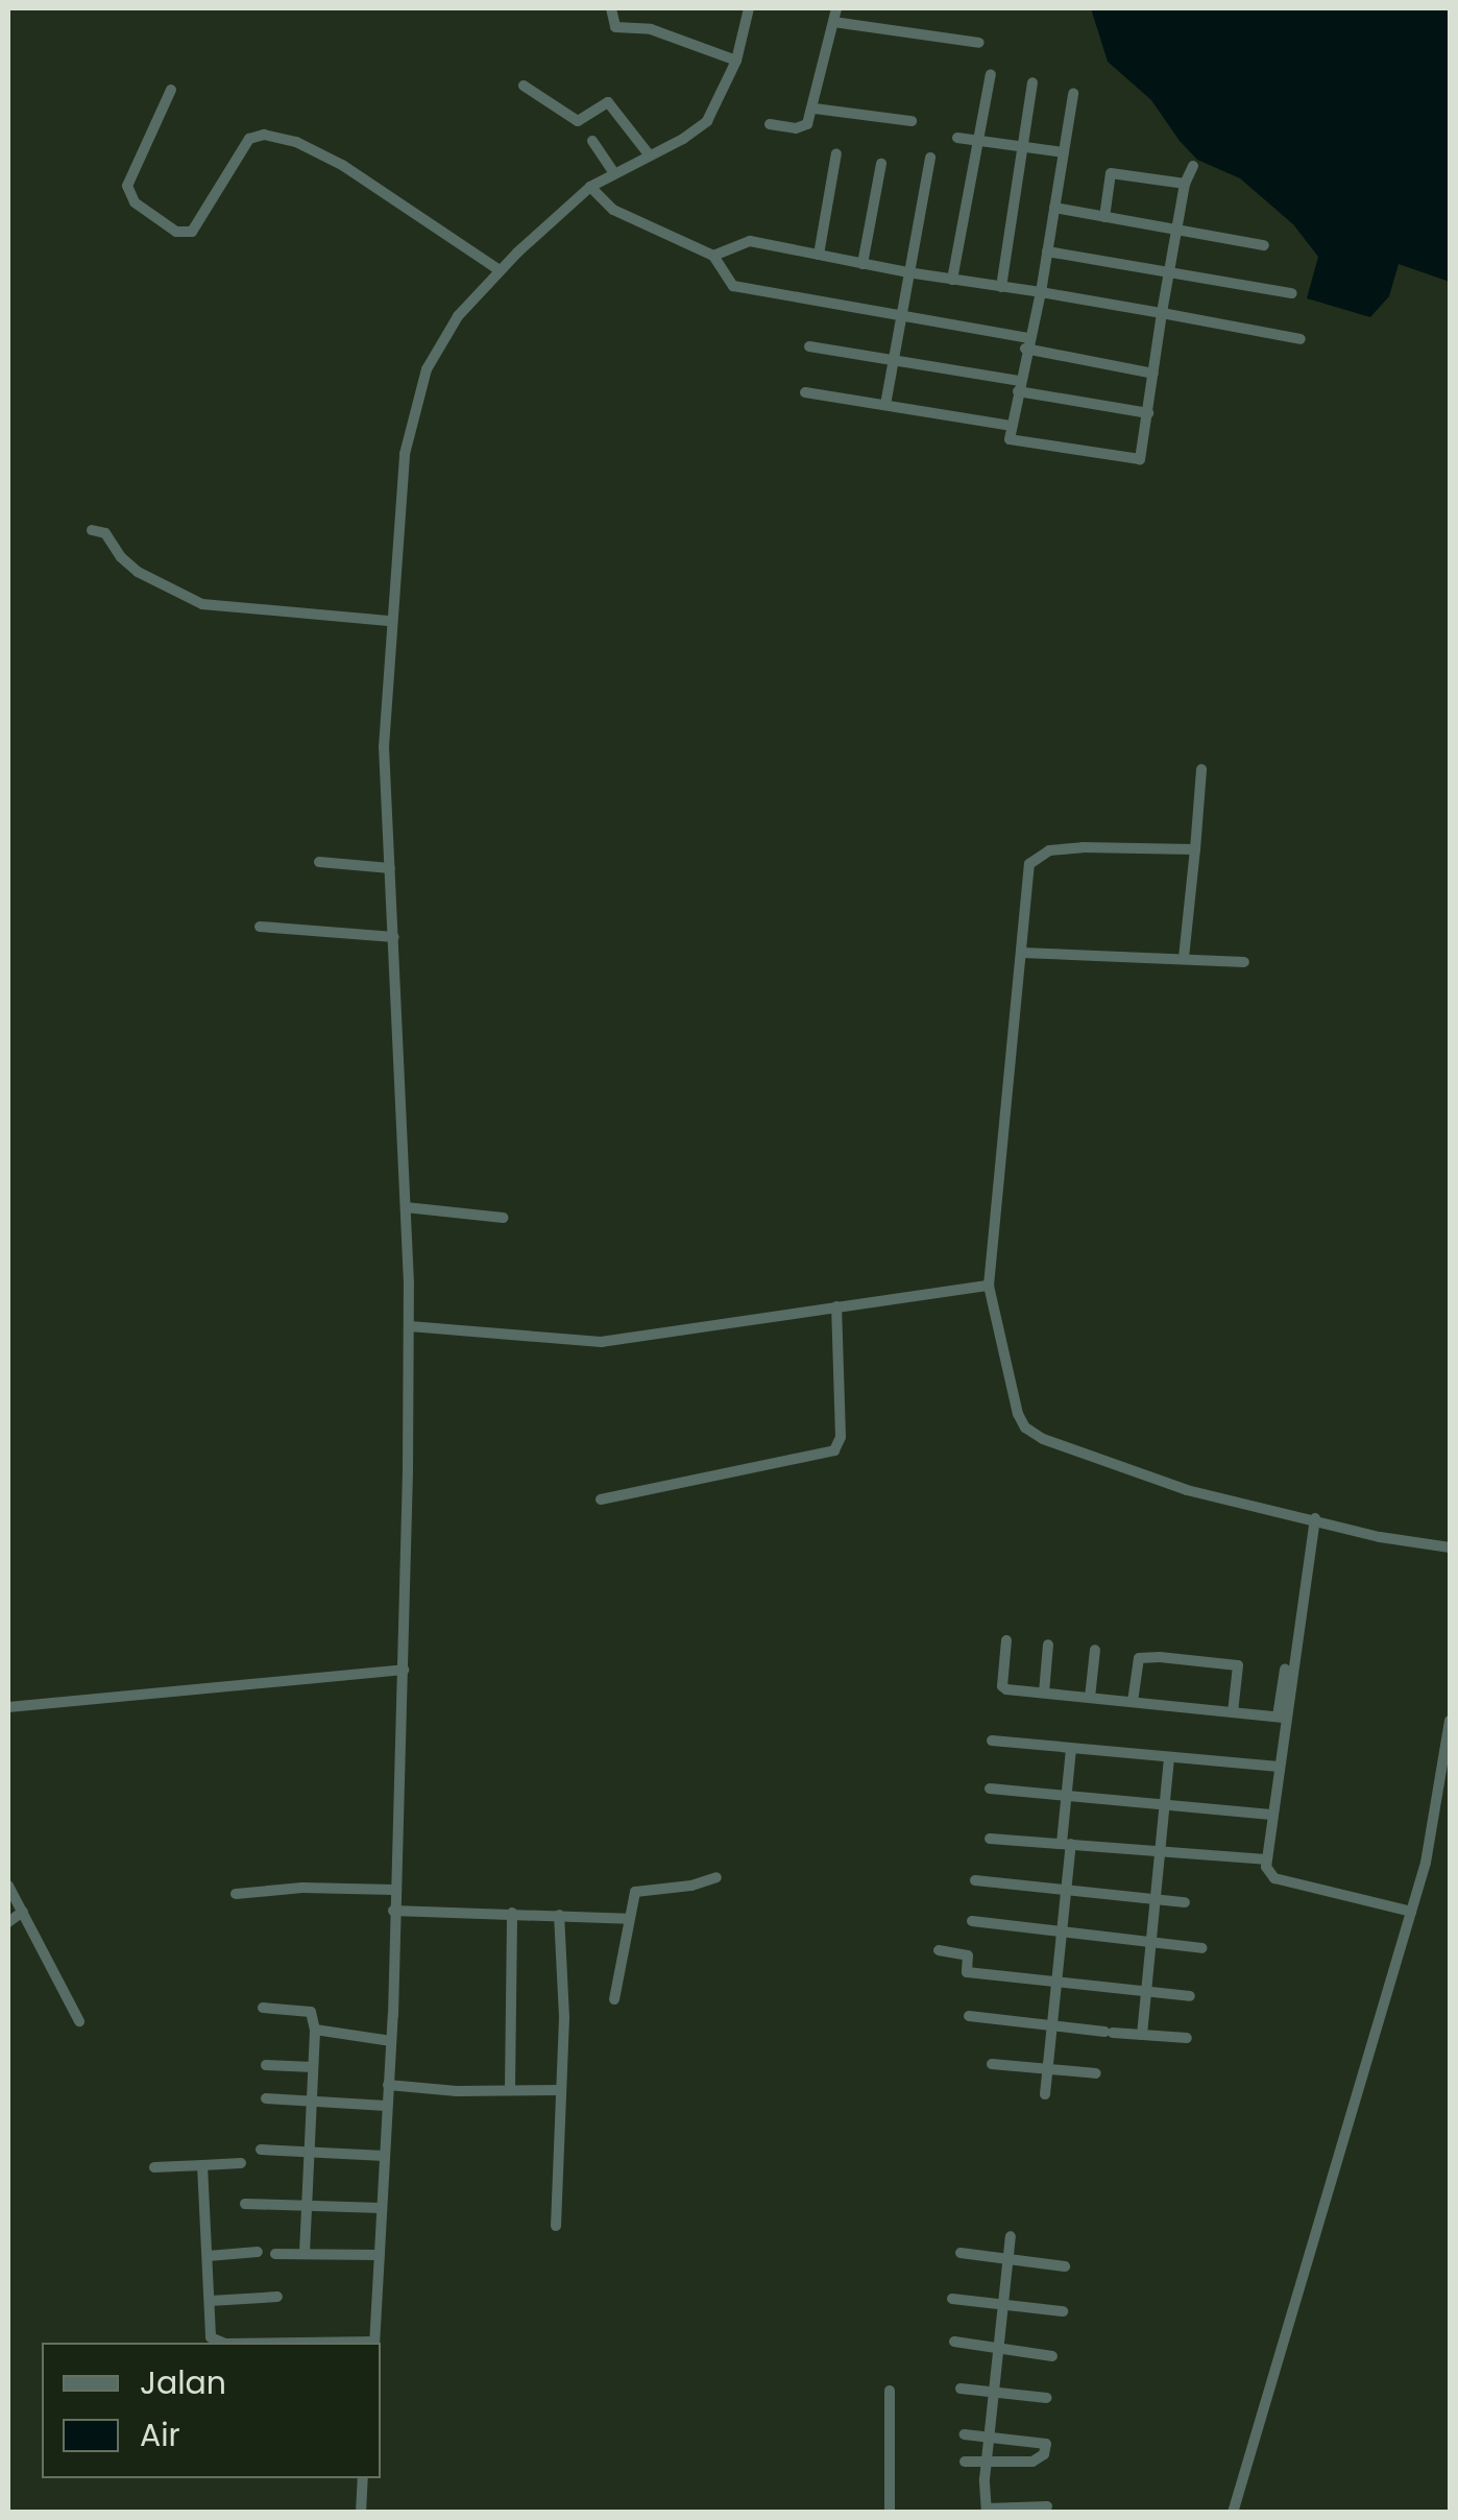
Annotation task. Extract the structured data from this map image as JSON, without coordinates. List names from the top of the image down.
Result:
{
  "legend": ["Jalan", "Air"]
}
